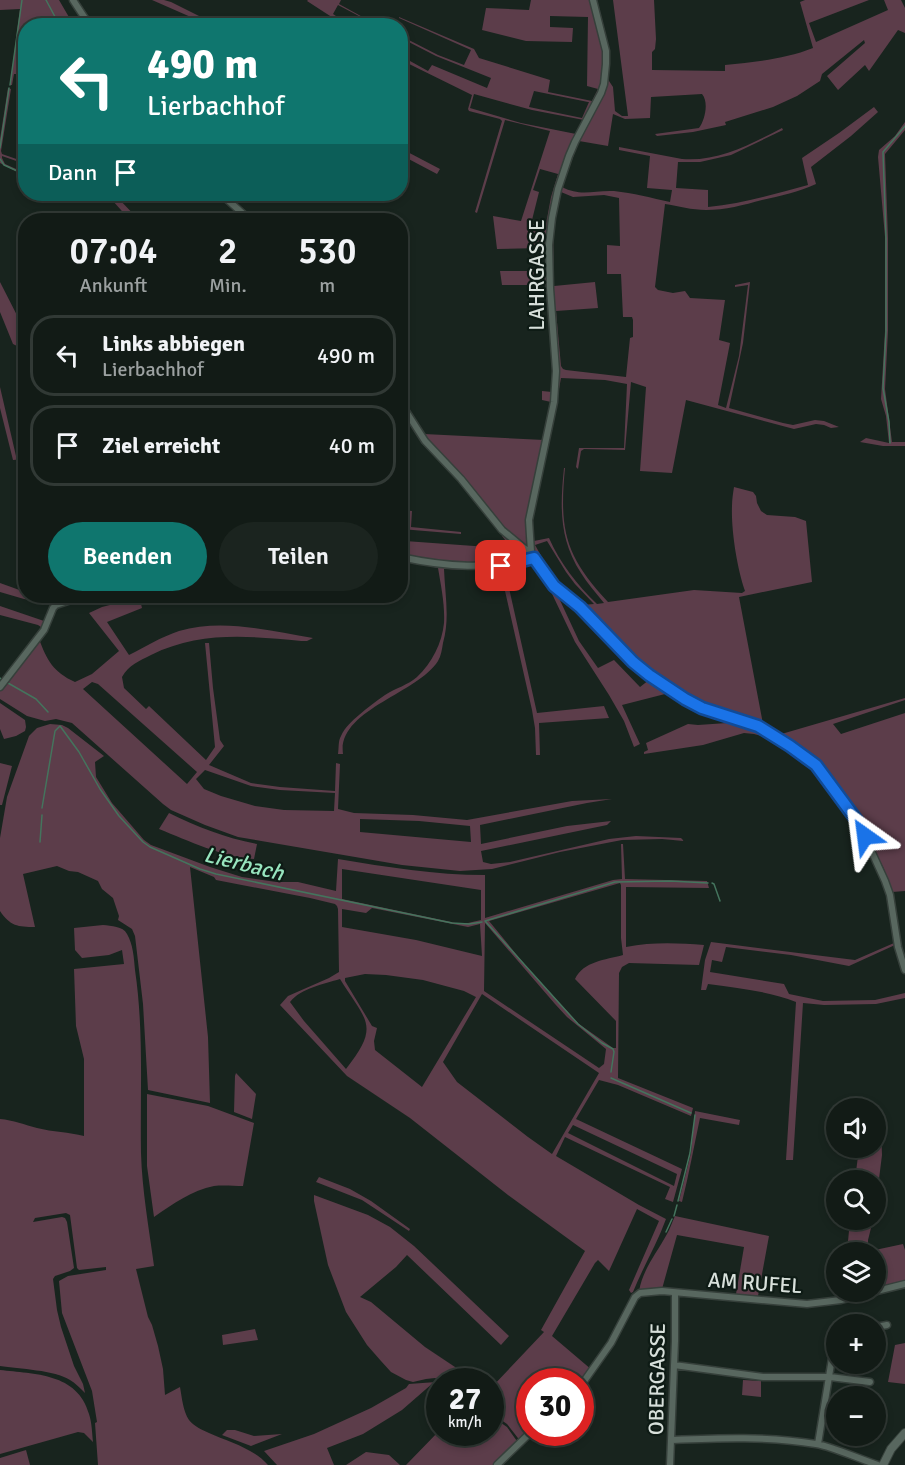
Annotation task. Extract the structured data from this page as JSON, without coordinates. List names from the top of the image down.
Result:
{
  "streets": {
    "street": ["LAHRGASSE", "AM RUFEL", "OBERGASSE"]
  },
  "crossings": [
    ["AM RUFEL", "OBERGASSE"]
  ],
  "water": ["Lierbach"],
  "page": {
    "turn": ["490 m", "Lierbachhof"],
    "then": "Dann",
    "eta": [
      "07:04",
      "Ankunft",
      "2",
      "Min.",
      "530",
      "m"
    ],
    "list": [
      {
        "name": "Links abbiegen",
        "note": "Lierbachhof",
        "value": "490 m"
      },
      {
        "name": "Ziel erreicht",
        "value": "40 m"
      }
    ],
    "buttons": ["Beenden", "Teilen"],
    "map_buttons": ["+", "−"],
    "speed": "27 km/h",
    "limit": "30"
  }
}
